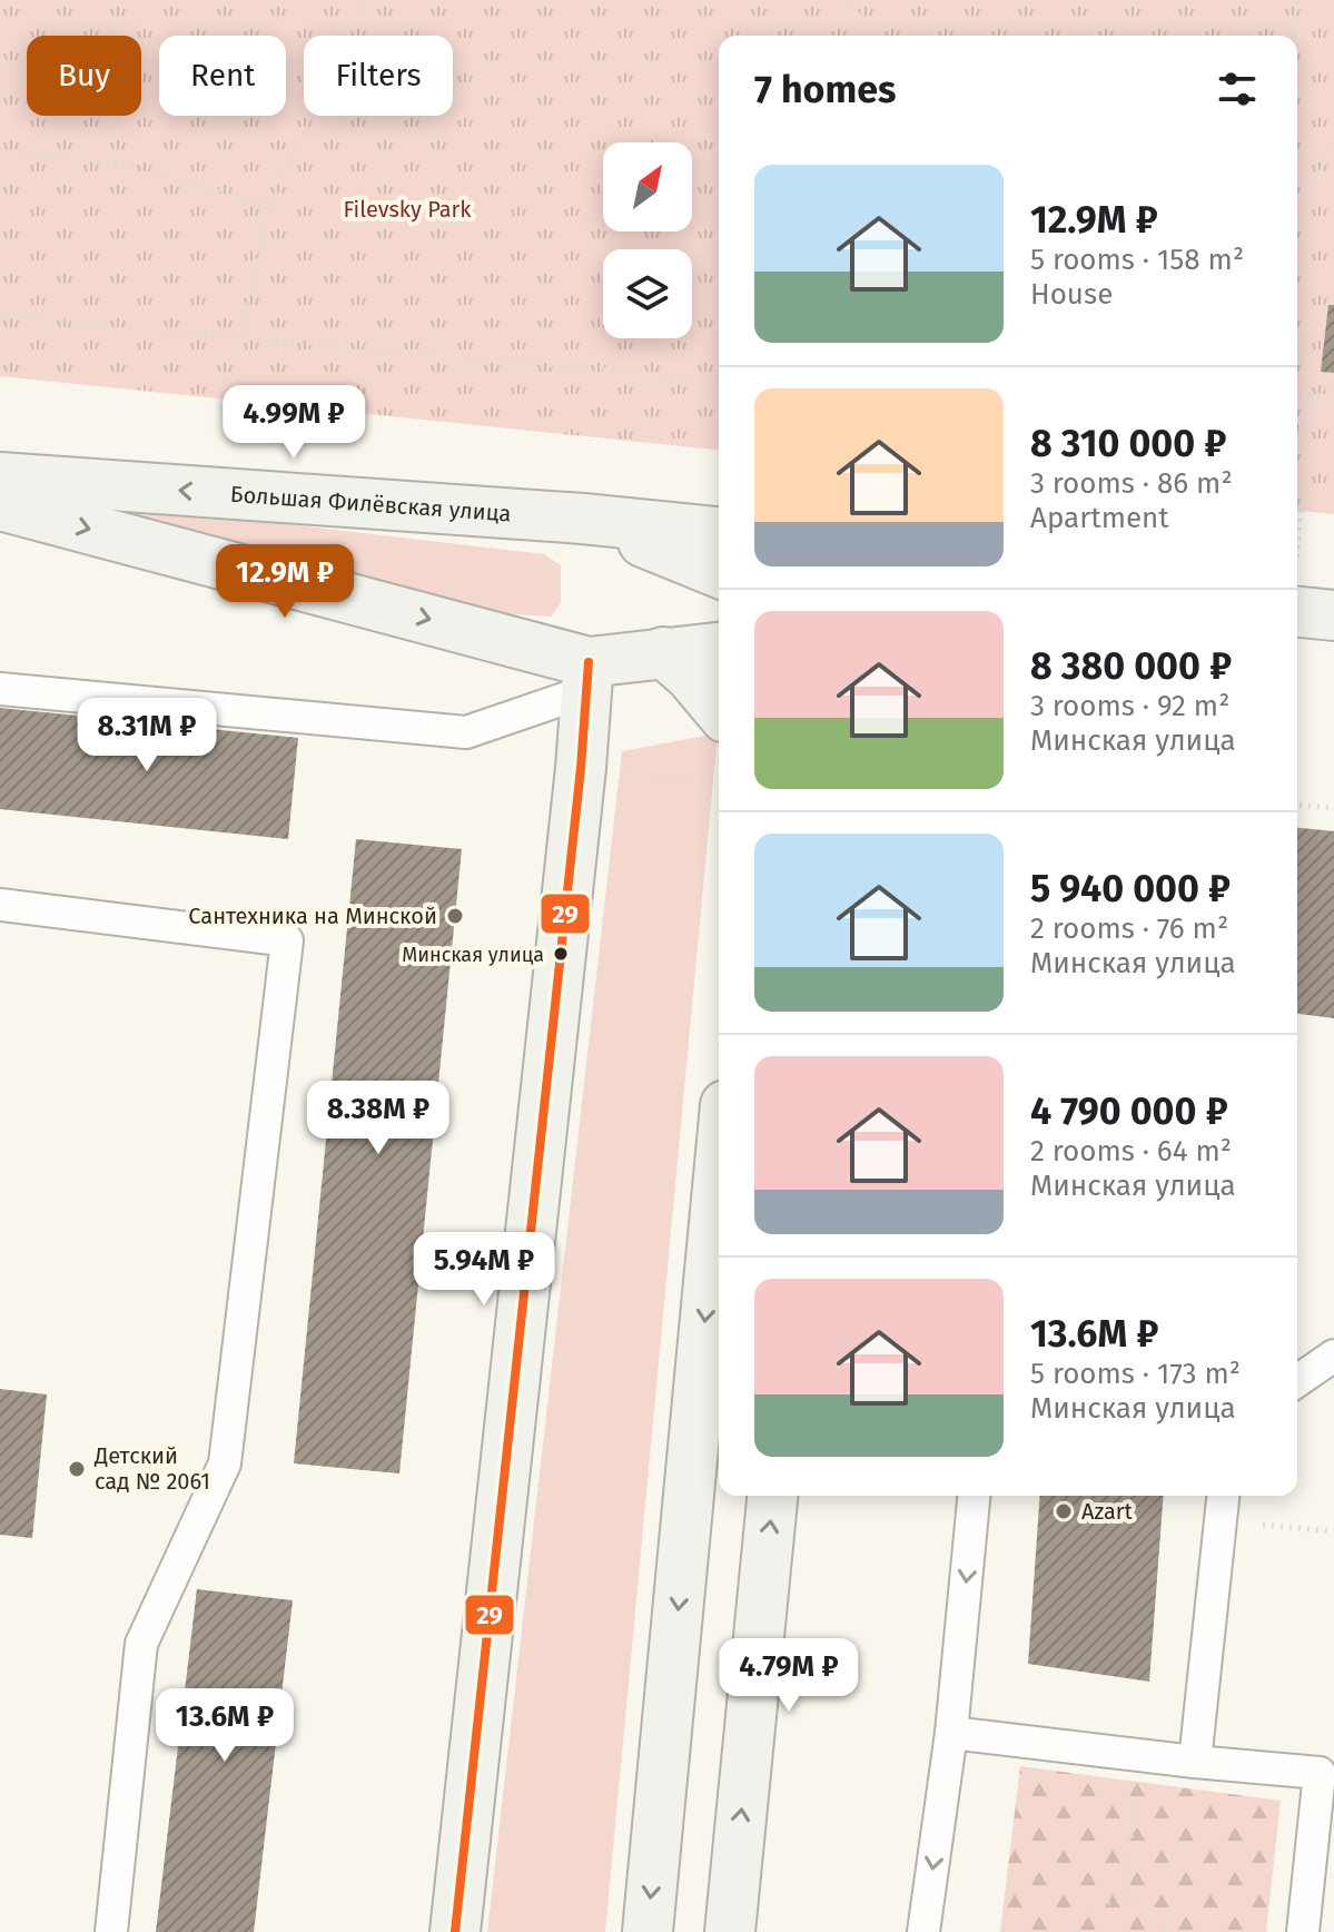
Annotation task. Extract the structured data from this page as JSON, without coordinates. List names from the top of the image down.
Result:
{
  "streets": {
    "street": ["Большая Филёвская улица"]
  },
  "parks": ["Filevsky Park"],
  "places": [
    "Сантехника на Минской",
    "Минская улица",
    "Детский сад № 2061",
    "Azart"
  ],
  "lines": ["transit line 29"],
  "north": "top right",
  "page": {
    "chip": ["Buy", "Rent", "Filters"],
    "heading": "7 homes",
    "list": [
      {
        "name": "12.9M ₽",
        "note": "5 rooms · 158 m² · House"
      },
      {
        "name": "8 310 000 ₽",
        "note": "3 rooms · 86 m² · Apartment"
      },
      {
        "name": "8 380 000 ₽",
        "note": "3 rooms · 92 m² · Минская улица"
      },
      {
        "name": "5 940 000 ₽",
        "note": "2 rooms · 76 m² · Минская улица"
      },
      {
        "name": "4 790 000 ₽",
        "note": "2 rooms · 64 m² · Минская улица"
      },
      {
        "name": "13.6M ₽",
        "note": "5 rooms · 173 m² · Минская улица"
      }
    ],
    "price": [
      "4.99M ₽",
      "12.9M ₽",
      "8.31M ₽",
      "8.38M ₽",
      "5.94M ₽",
      "4.79M ₽",
      "13.6M ₽"
    ]
  }
}
